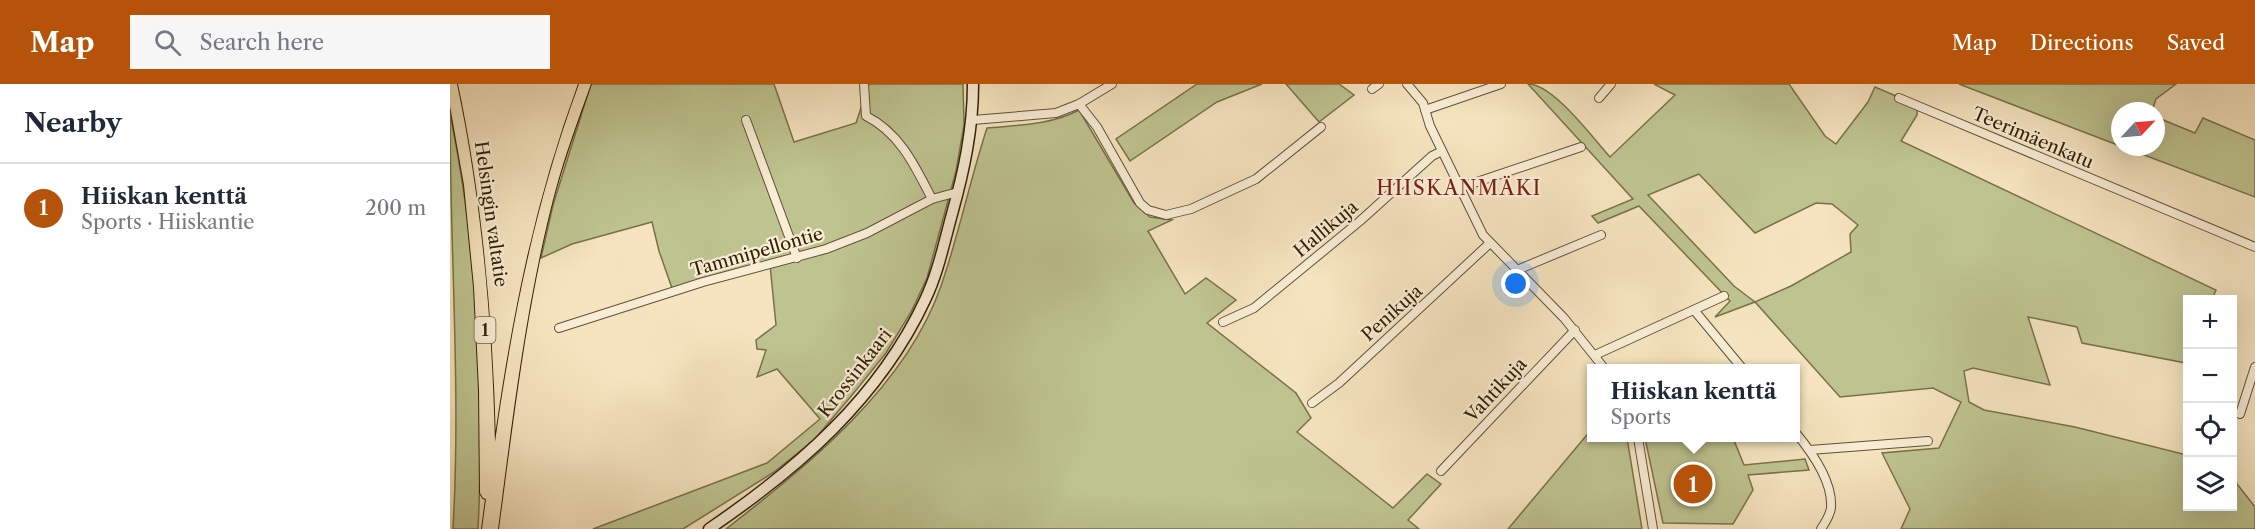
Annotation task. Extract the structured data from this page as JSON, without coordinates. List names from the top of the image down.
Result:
{
  "streets": {
    "highway": ["Helsingin valtatie", "1"],
    "street": [
      "Teerimäenkatu",
      "Hallikuja",
      "Tammipellontie",
      "Penikuja",
      "Krossinkaari",
      "Vahtikuja"
    ]
  },
  "crossings": [
    ["Tammipellontie", "Krossinkaari"]
  ],
  "districts": ["HIISKANMÄKI"],
  "north": "top right",
  "page": {
    "header": "Map",
    "search": "Search here",
    "nav": ["Map", "Directions", "Saved"],
    "heading": "Nearby",
    "list": [
      {
        "mark": "1",
        "name": "Hiiskan kenttä",
        "note": "Sports · Hiiskantie",
        "value": "200 m"
      }
    ],
    "map_buttons": ["+", "−"],
    "popup": ["Hiiskan kenttä", "Sports"],
    "pins": "1"
  }
}
